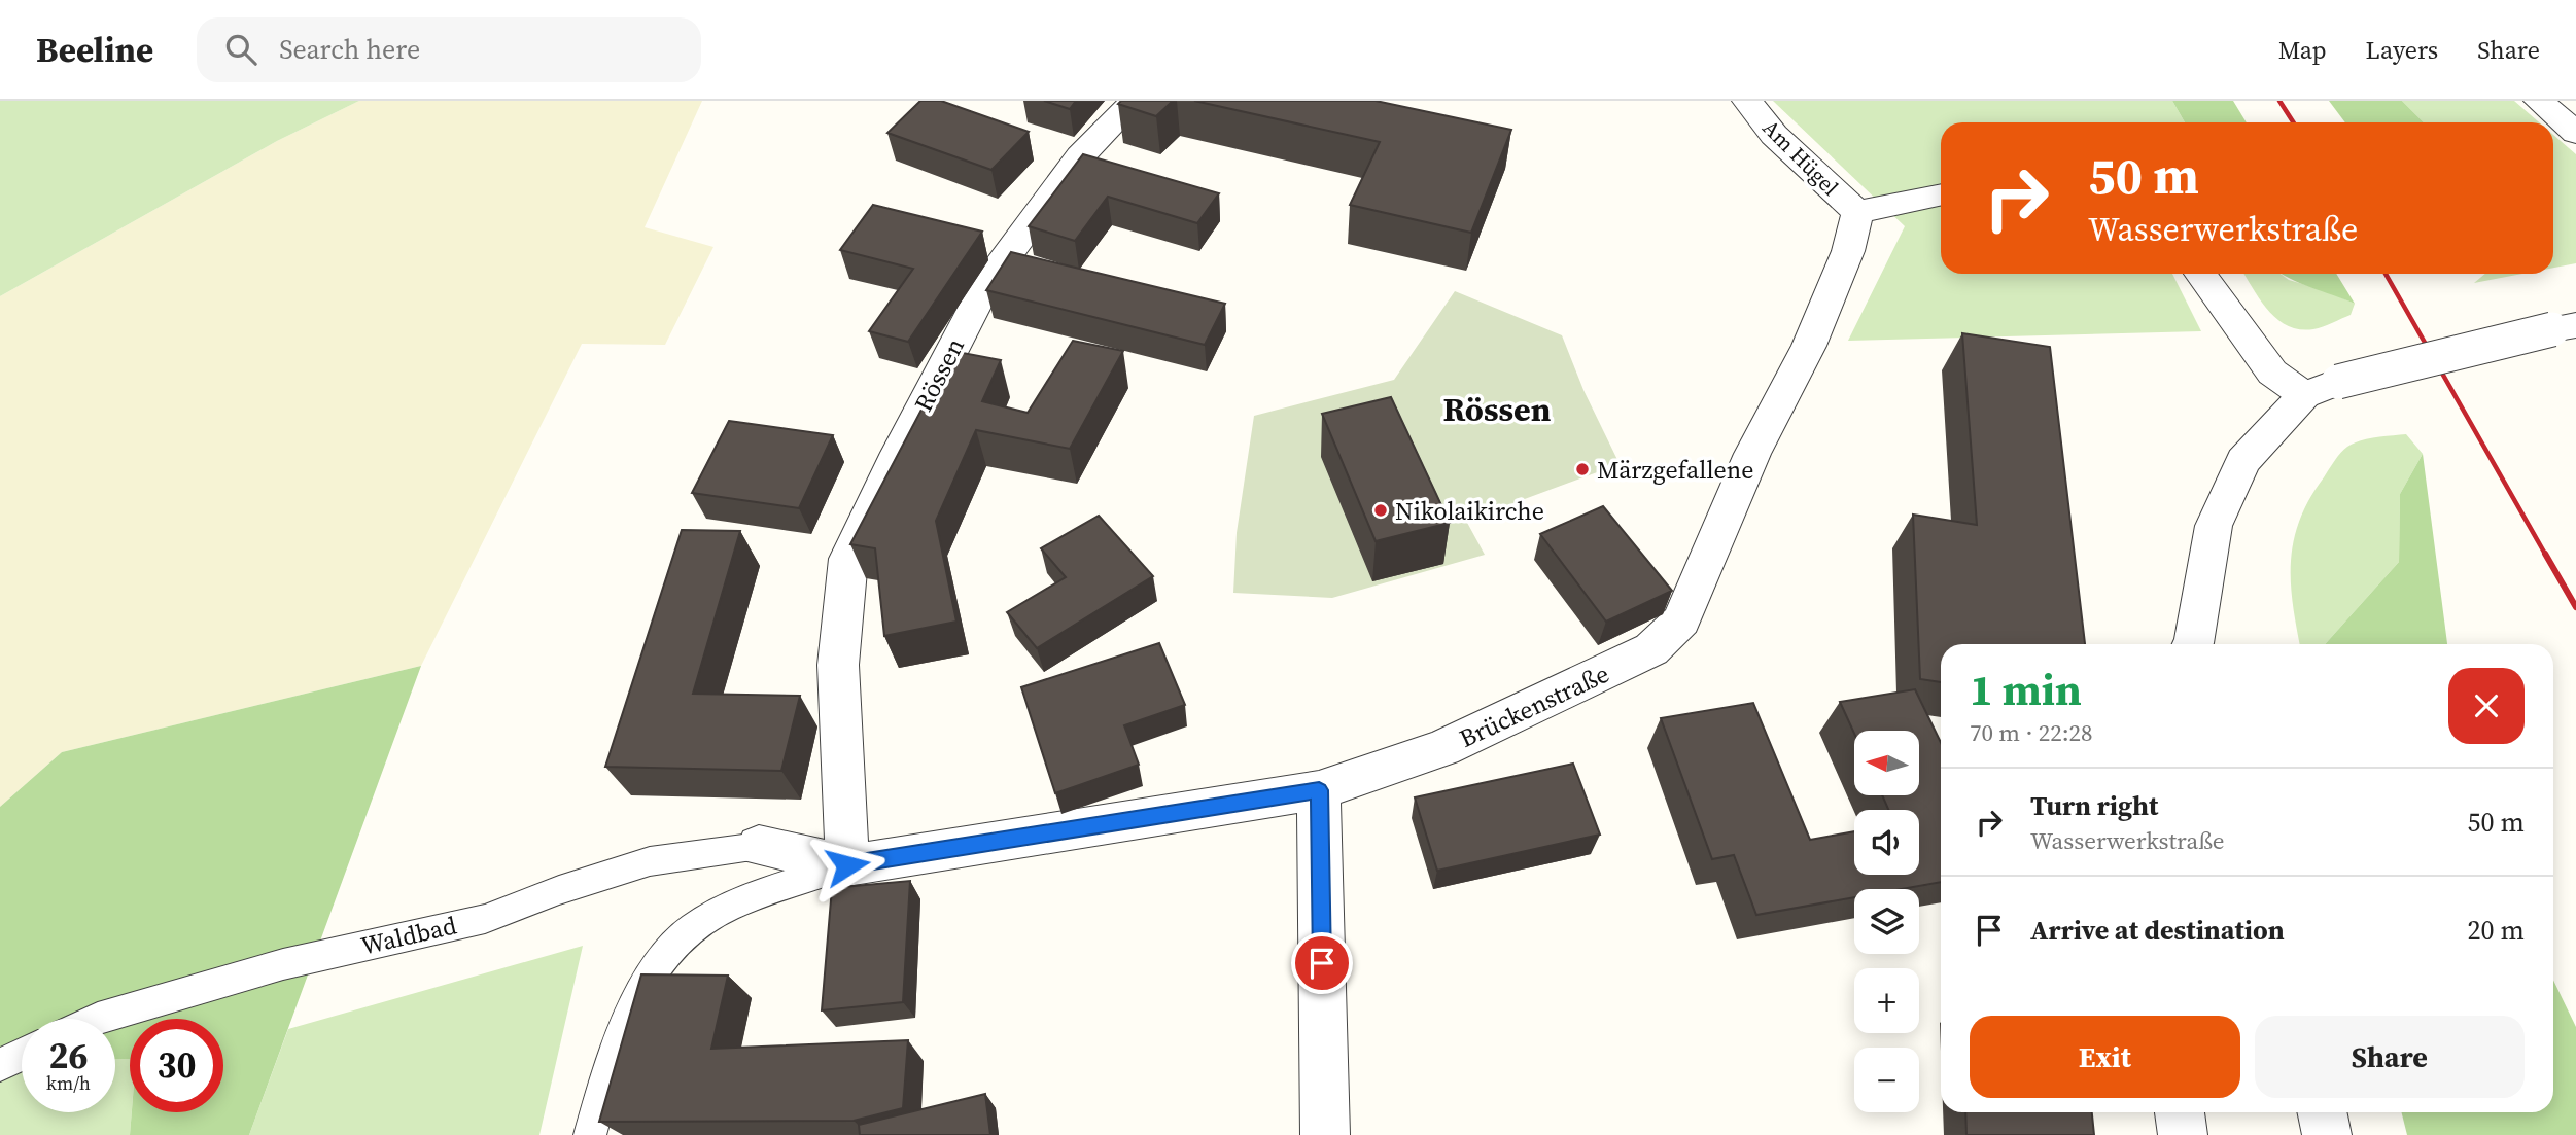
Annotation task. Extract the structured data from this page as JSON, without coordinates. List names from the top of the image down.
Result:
{
  "streets": {
    "street": ["Am Hügel", "Rössen", "Brückenstraße"],
    "lane": ["Waldbad"]
  },
  "crossings": [
    ["Am Hügel", "Brückenstraße"],
    ["Rössen", "Brückenstraße"]
  ],
  "districts": ["Rössen"],
  "places": ["Märzgefallene", "Nikolaikirche"],
  "north": "left",
  "page": {
    "header": "Beeline",
    "search": "Search here",
    "nav": ["Map", "Layers", "Share"],
    "turn": ["50 m", "Wasserwerkstraße"],
    "heading": ["1 min", "70 m · 22:28"],
    "map_buttons": ["+", "−"],
    "list": [
      {
        "name": "Turn right",
        "note": "Wasserwerkstraße",
        "value": "50 m"
      },
      {
        "name": "Arrive at destination",
        "value": "20 m"
      }
    ],
    "buttons": ["Exit", "Share"],
    "speed": "26 km/h",
    "limit": "30"
  }
}
